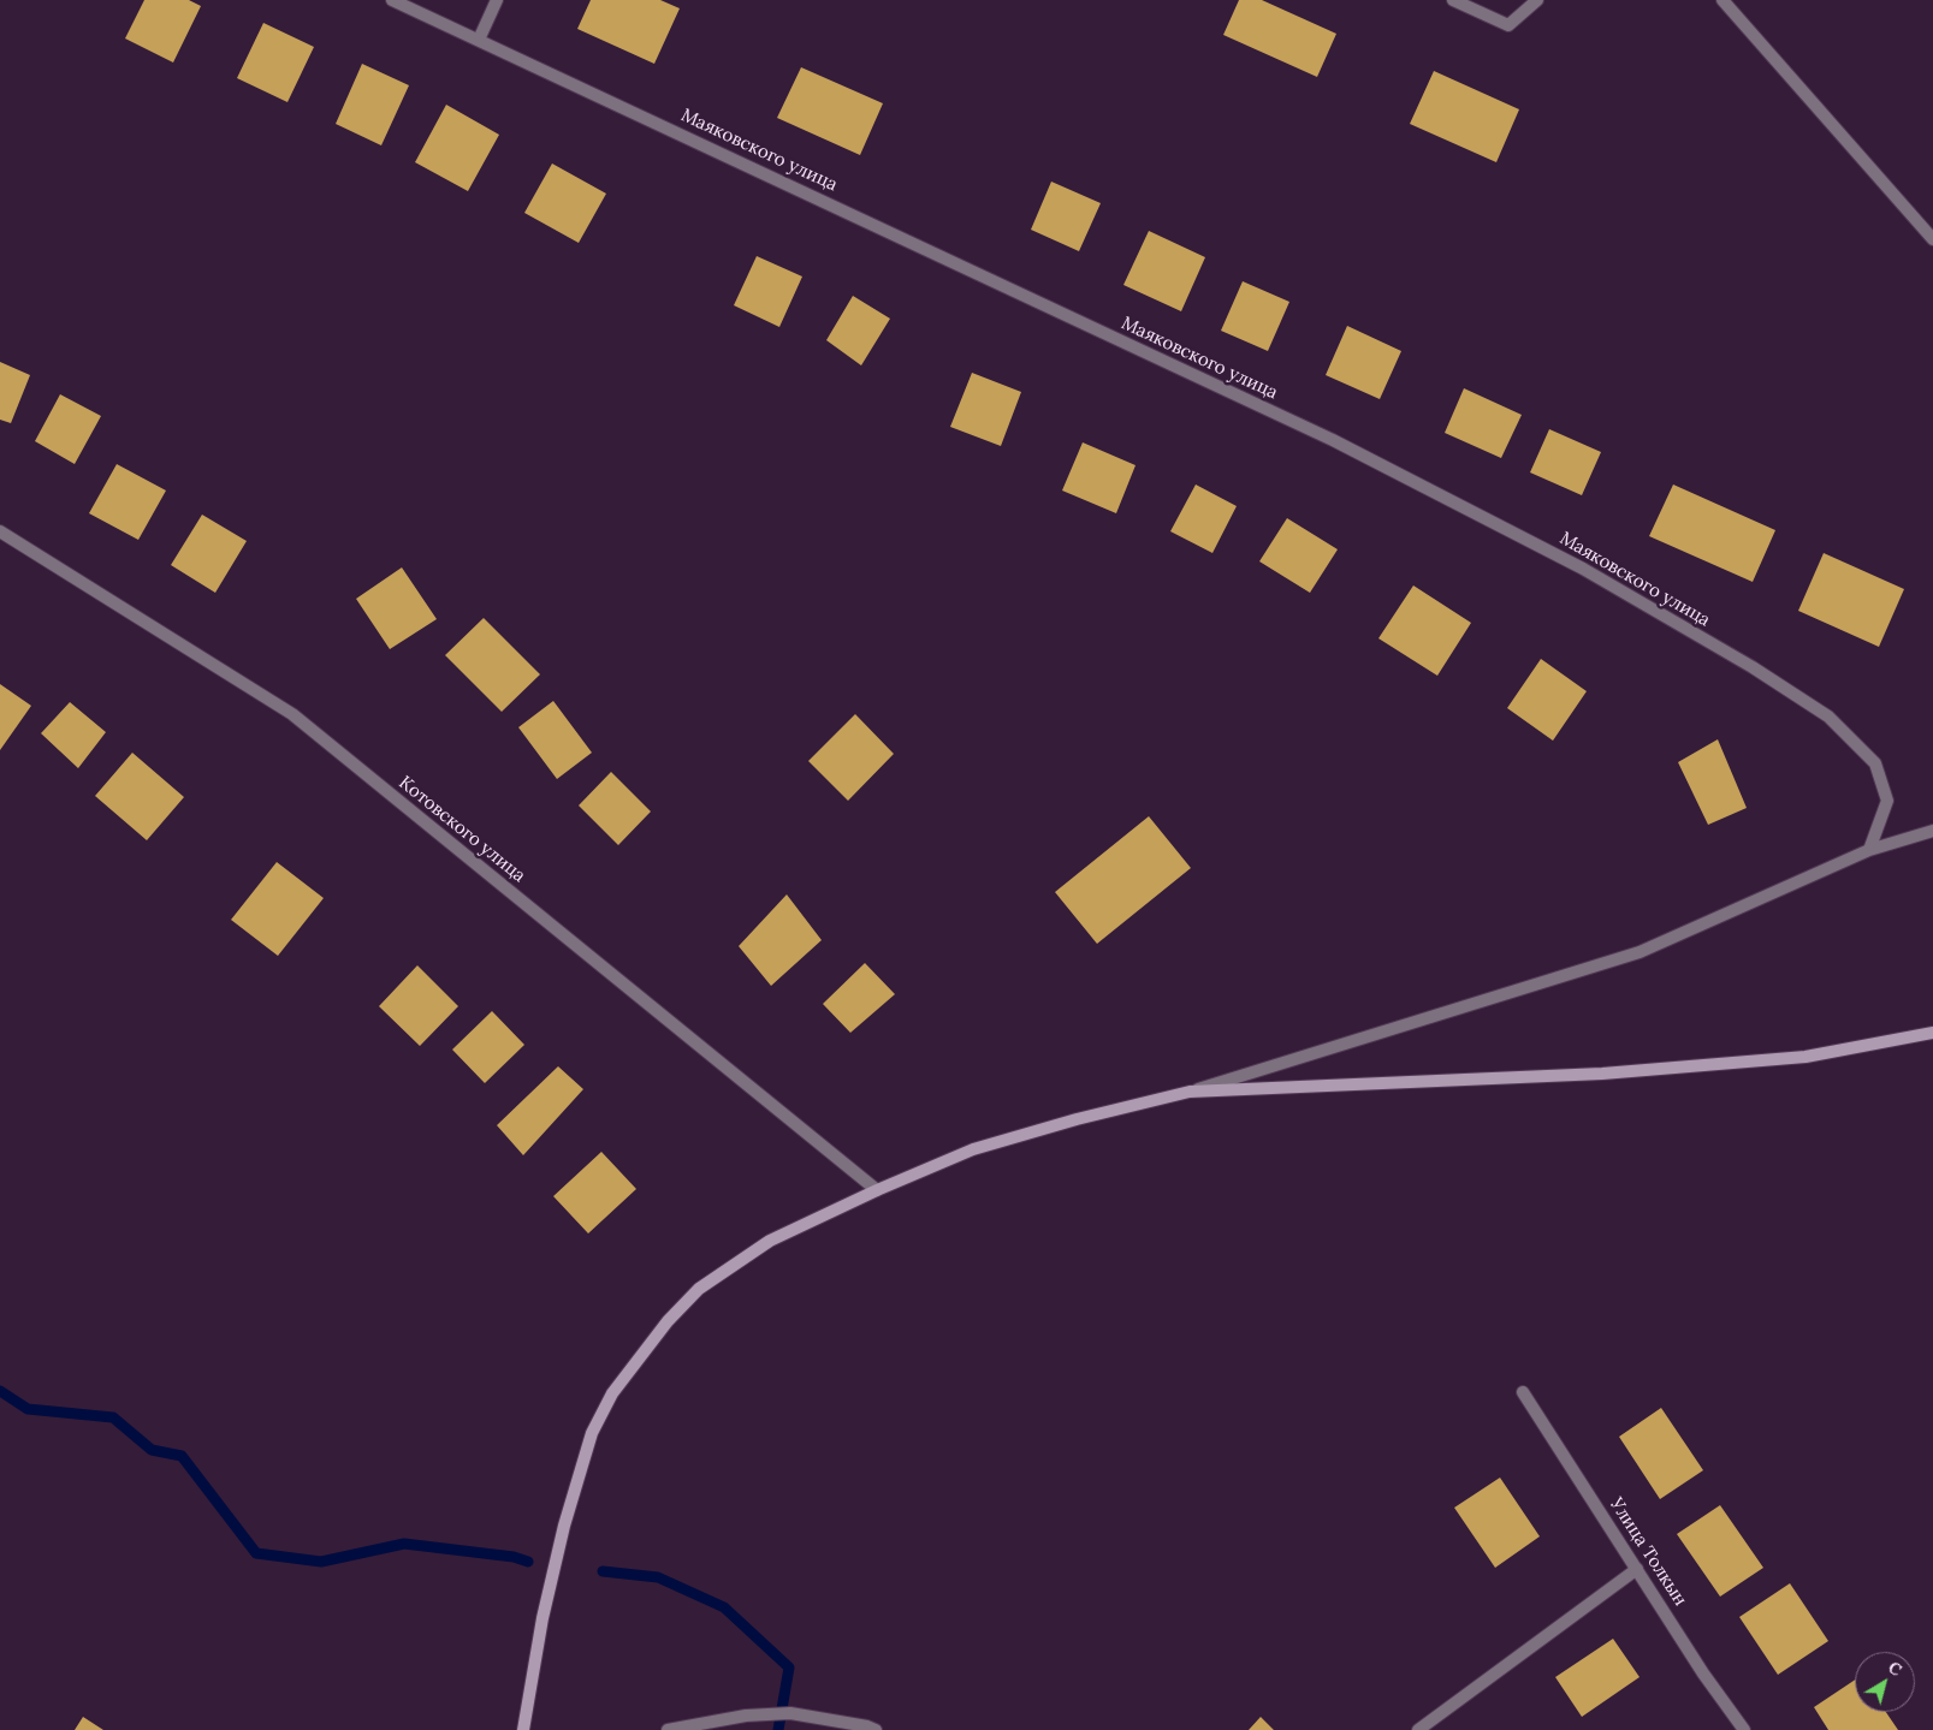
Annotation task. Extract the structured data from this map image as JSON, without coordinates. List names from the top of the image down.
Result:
{
  "streets": {
    "street": ["Маяковского улица", "Котовского улица", "Улица Толкын"]
  },
  "north": "top right"
}
